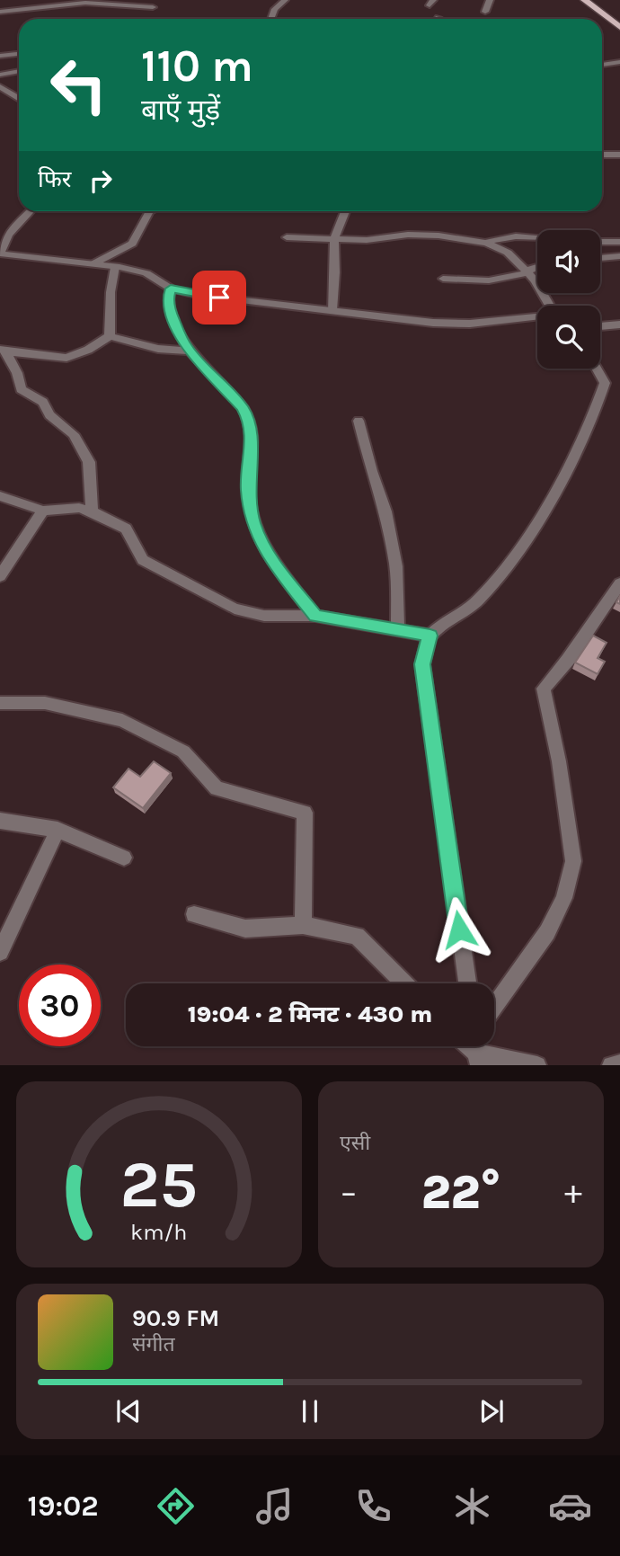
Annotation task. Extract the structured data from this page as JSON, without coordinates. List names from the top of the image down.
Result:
{
  "page": {
    "turn": ["110 m", "बाएँ मुड़ें"],
    "then": "फिर",
    "limit": "30",
    "trip": "19:04 · 2 मिनट · 430 m",
    "tile": "एसी",
    "heat": ["−", "22°", "+"],
    "song": ["90.9 FM", "संगीत"],
    "tabs": "19:02",
    "gauge": ["25", "km/h"]
  }
}
